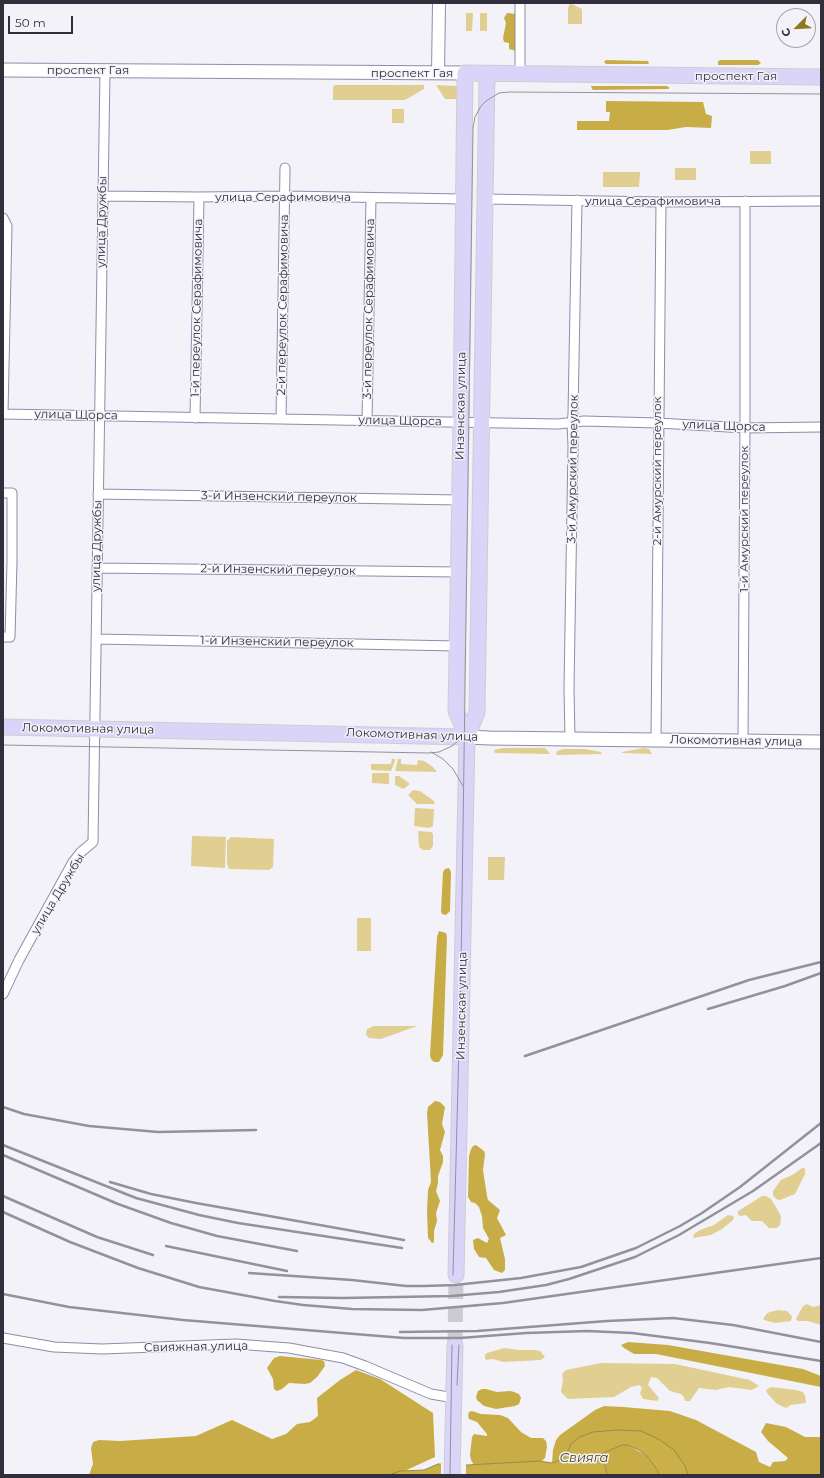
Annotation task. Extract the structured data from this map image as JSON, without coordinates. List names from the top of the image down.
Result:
{
  "streets": {
    "main road": ["проспект Гая", "Инзенская улица", "Локомотивная улица"],
    "street": [
      "улица Серафимовича",
      "улица Дружбы",
      "2-й переулок Серафимовича",
      "1-й переулок Серафимовича",
      "3-й переулок Серафимовича",
      "улица Щорса",
      "3-й Амурский переулок",
      "2-й Амурский переулок",
      "3-й Инзенский переулок",
      "1-й Амурский переулок",
      "2-й Инзенский переулок",
      "1-й Инзенский переулок",
      "Свияжная улица"
    ]
  },
  "crossings": [
    ["проспект Гая", "улица Дружбы"],
    ["проспект Гая", "Инзенская улица"],
    ["улица Серафимовича", "улица Дружбы"],
    ["улица Серафимовича", "2-й переулок Серафимовича"],
    ["улица Серафимовича", "1-й переулок Серафимовича"],
    ["улица Серафимовича", "3-й переулок Серафимовича"],
    ["улица Серафимовича", "Инзенская улица"],
    ["улица Серафимовича", "3-й Амурский переулок"],
    ["улица Серафимовича", "2-й Амурский переулок"],
    ["улица Серафимовича", "1-й Амурский переулок"],
    ["улица Дружбы", "улица Щорса"],
    ["улица Дружбы", "3-й Инзенский переулок"],
    ["улица Дружбы", "2-й Инзенский переулок"],
    ["улица Дружбы", "1-й Инзенский переулок"],
    ["улица Дружбы", "Локомотивная улица"],
    ["2-й переулок Серафимовича", "улица Щорса"],
    ["1-й переулок Серафимовича", "улица Щорса"],
    ["3-й переулок Серафимовича", "улица Щорса"],
    ["Инзенская улица", "улица Щорса"],
    ["Инзенская улица", "3-й Инзенский переулок"],
    ["Инзенская улица", "2-й Инзенский переулок"],
    ["Инзенская улица", "1-й Инзенский переулок"],
    ["Инзенская улица", "Локомотивная улица"],
    ["улица Щорса", "3-й Амурский переулок"],
    ["улица Щорса", "2-й Амурский переулок"],
    ["улица Щорса", "1-й Амурский переулок"],
    ["3-й Амурский переулок", "Локомотивная улица"],
    ["2-й Амурский переулок", "Локомотивная улица"],
    ["1-й Амурский переулок", "Локомотивная улица"]
  ],
  "water": ["Свияга"],
  "scale_bar": "50 m",
  "north": "bottom left"
}
